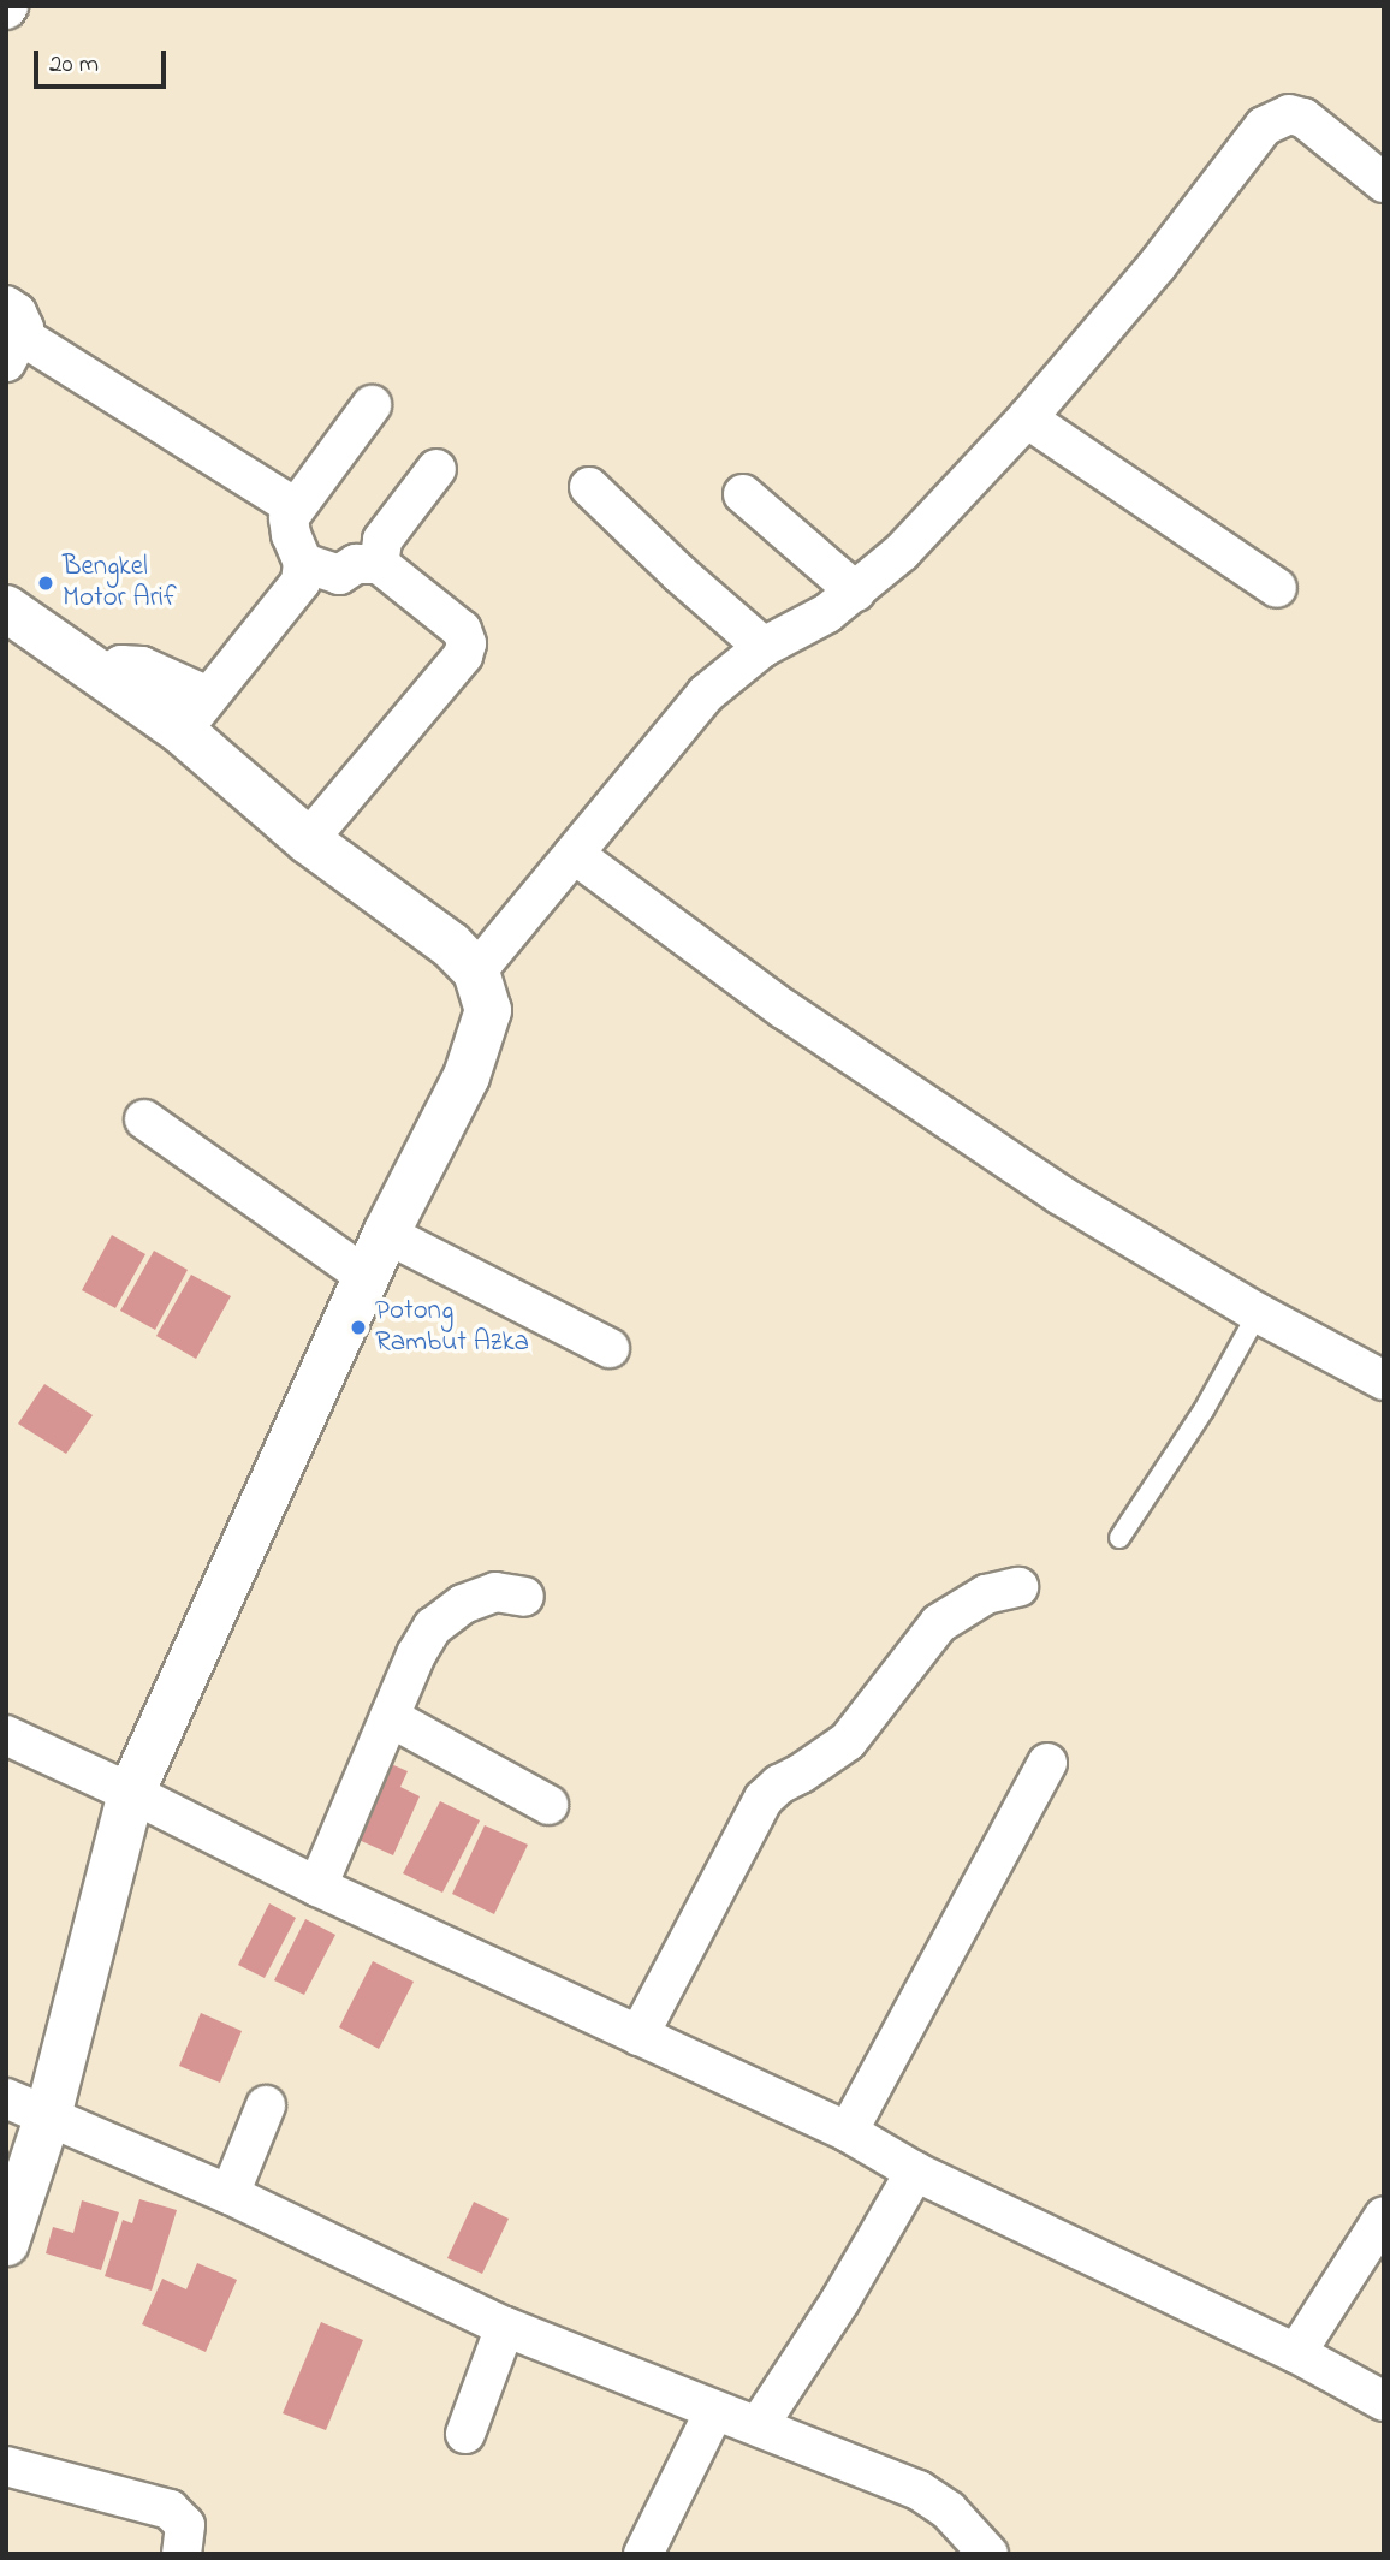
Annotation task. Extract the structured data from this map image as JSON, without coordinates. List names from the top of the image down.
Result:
{
  "places": ["Bengkel Motor Arif", "Potong Rambut Azka"],
  "scale_bar": "20 m"
}
